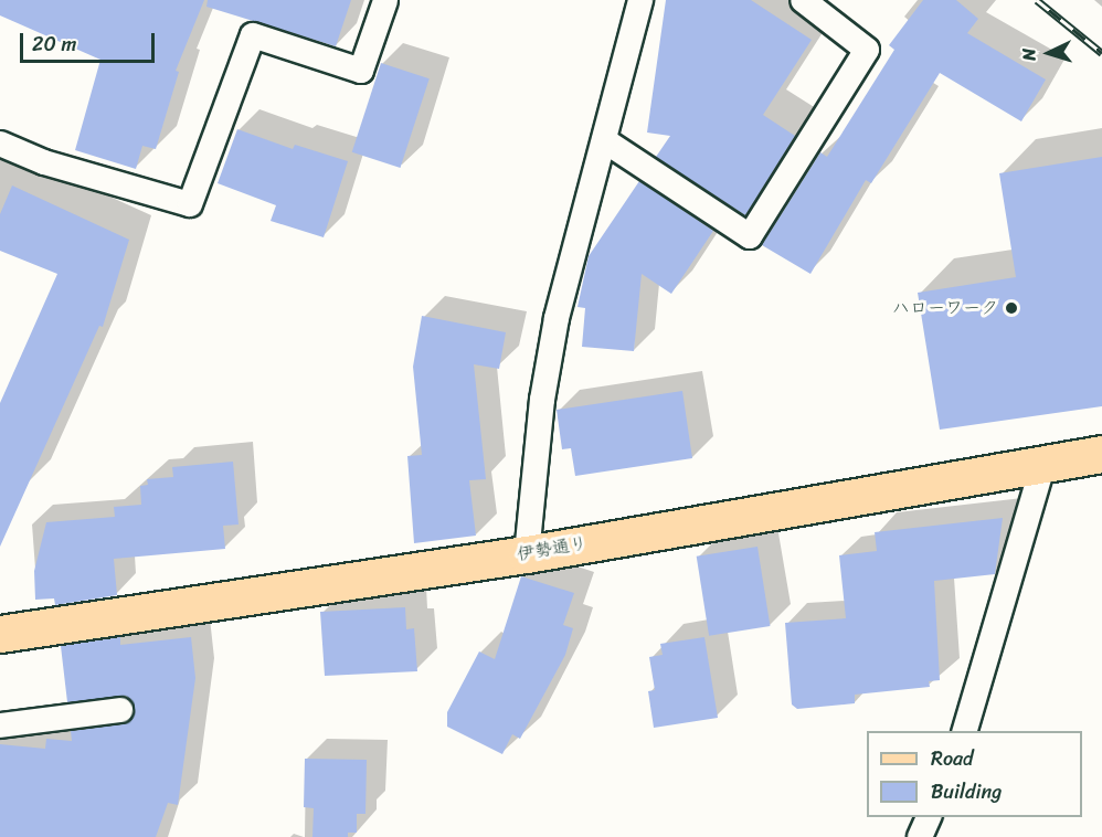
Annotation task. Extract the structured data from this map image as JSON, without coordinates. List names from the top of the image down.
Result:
{
  "streets": {
    "main road": ["伊勢通り"]
  },
  "places": ["ハローワーク"],
  "legend": ["Road", "Building"],
  "scale_bar": "20 m",
  "north": "left"
}
